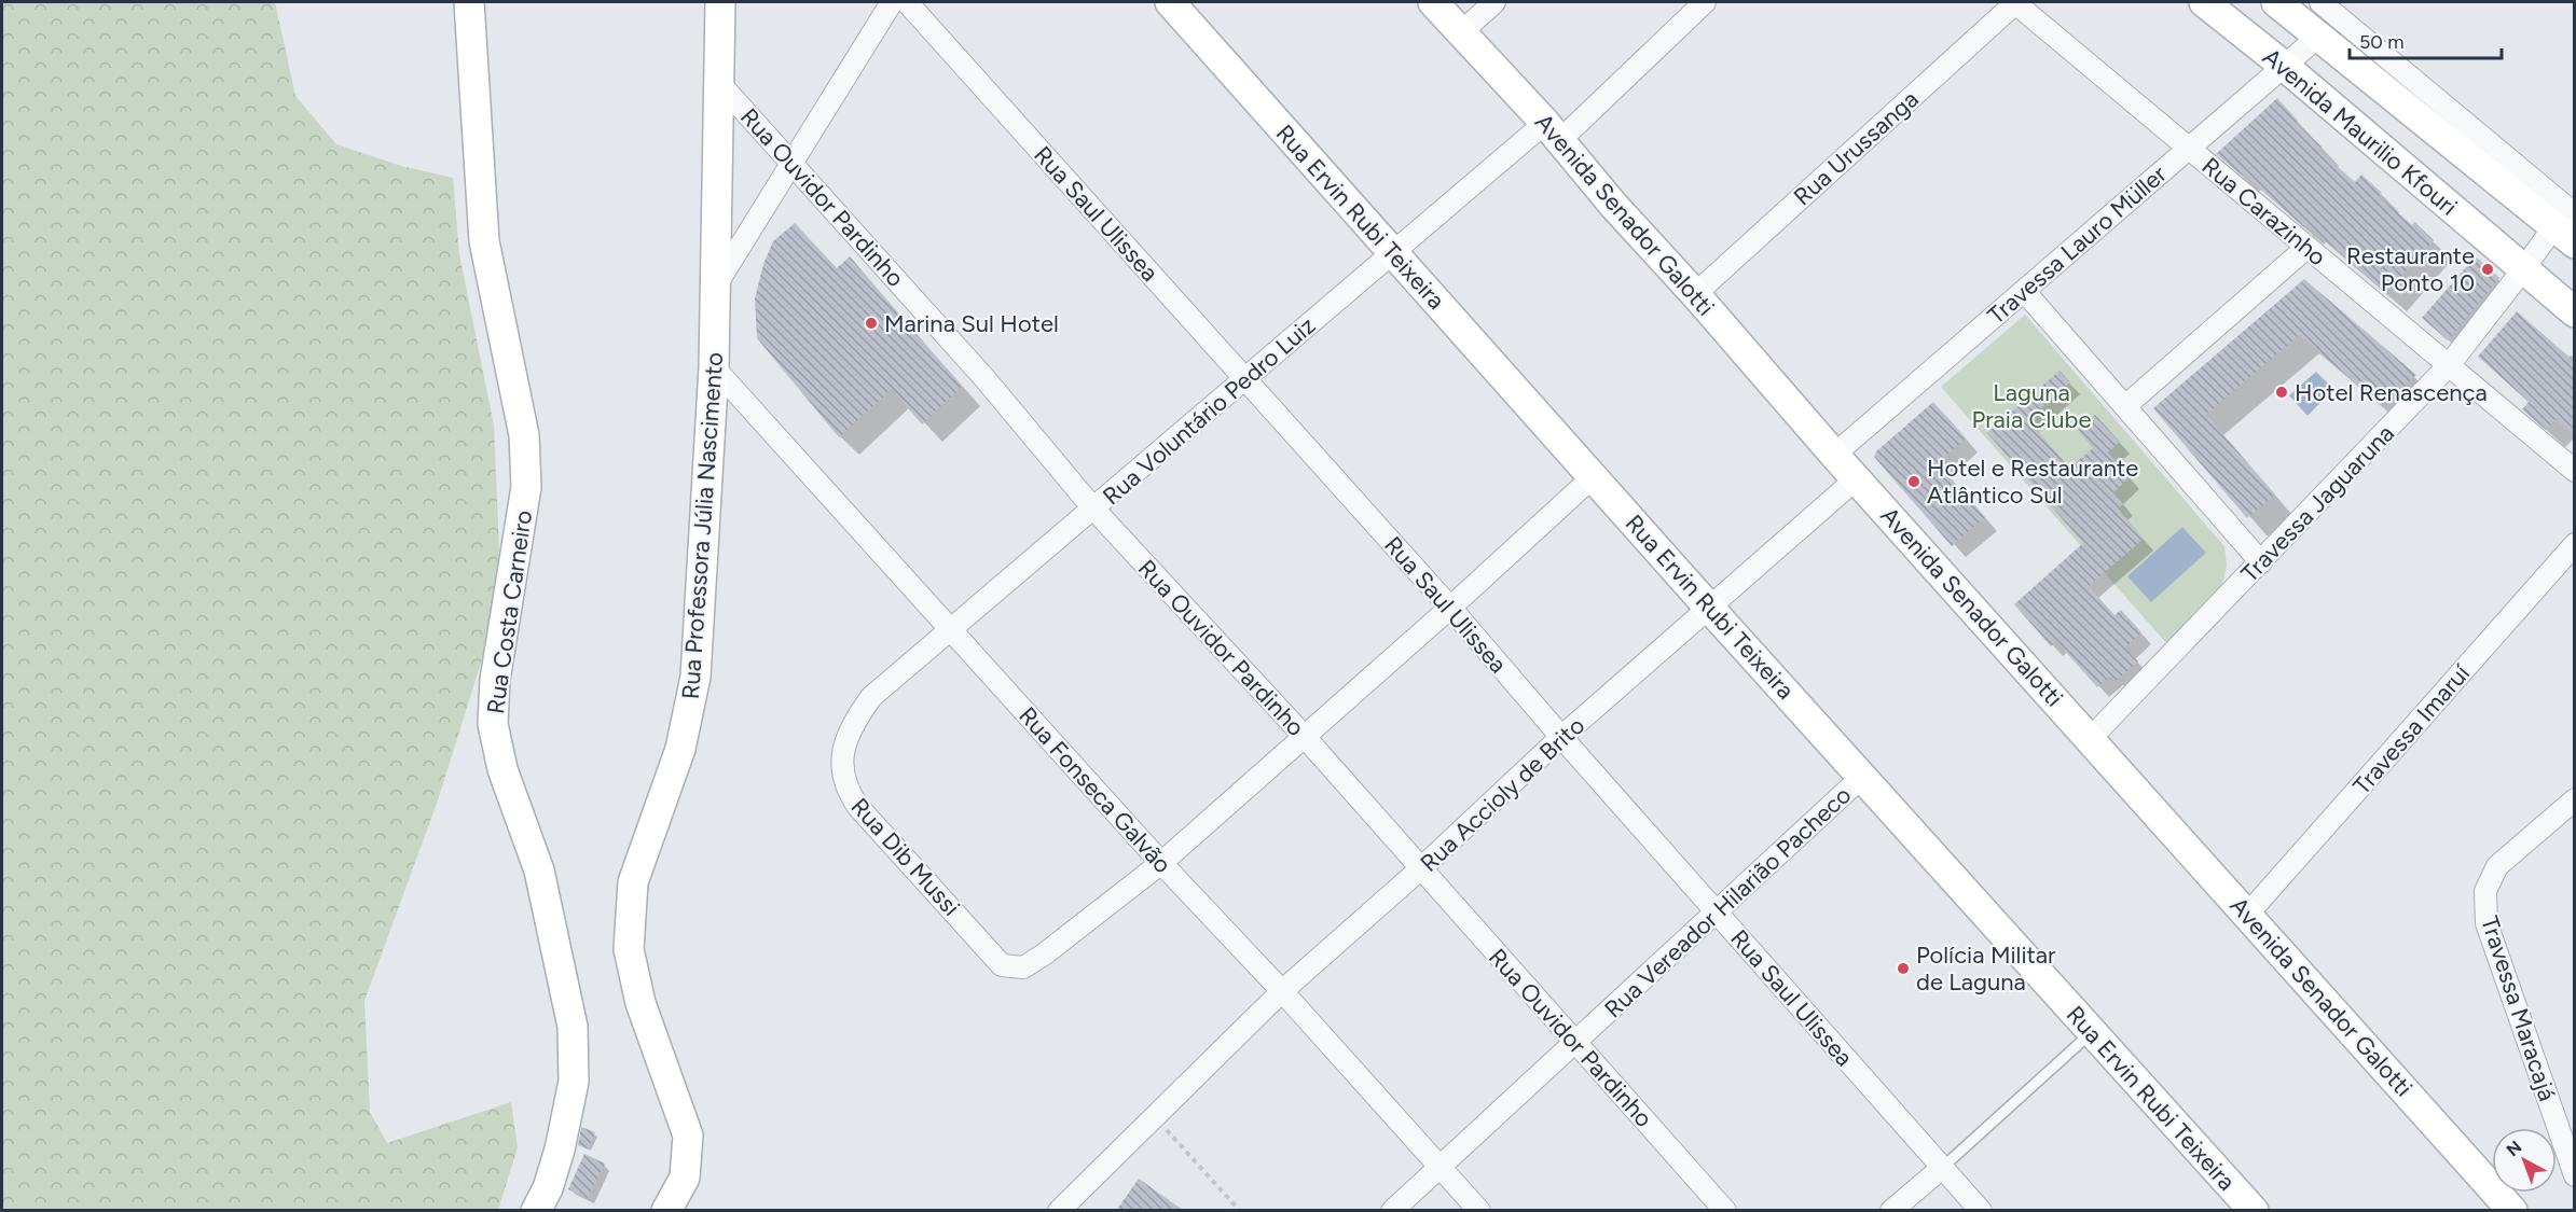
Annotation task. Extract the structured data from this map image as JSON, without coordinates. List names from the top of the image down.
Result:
{
  "streets": {
    "street": [
      "Avenida Maurilio Kfouri",
      "Rua Urussanga",
      "Rua Ouvidor Pardinho",
      "Rua Carazinho",
      "Rua Saul Ulissea",
      "Avenida Senador Galotti",
      "Rua Ervin Rubi Teixeira",
      "Travessa Lauro Müller",
      "Rua Voluntário Pedro Luiz",
      "Travessa Jaguaruna",
      "Rua Professora Júlia Nascimento",
      "Rua Costa Carneiro",
      "Travessa Imaruí",
      "Rua Fonseca Galvão",
      "Rua Accioly de Brito",
      "Rua Dib Mussi",
      "Rua Vereador Hilarião Pacheco",
      "Travessa Maracajá"
    ]
  },
  "crossings": [
    ["Avenida Maurilio Kfouri", "Travessa Lauro Müller"],
    ["Avenida Maurilio Kfouri", "Travessa Jaguaruna"],
    ["Rua Urussanga", "Rua Carazinho"],
    ["Rua Urussanga", "Avenida Senador Galotti"],
    ["Rua Ouvidor Pardinho", "Rua Voluntário Pedro Luiz"],
    ["Rua Ouvidor Pardinho", "Rua Professora Júlia Nascimento"],
    ["Rua Ouvidor Pardinho", "Rua Accioly de Brito"],
    ["Rua Ouvidor Pardinho", "Rua Dib Mussi"],
    ["Rua Ouvidor Pardinho", "Rua Vereador Hilarião Pacheco"],
    ["Rua Carazinho", "Travessa Lauro Müller"],
    ["Rua Carazinho", "Travessa Jaguaruna"],
    ["Rua Saul Ulissea", "Rua Voluntário Pedro Luiz"],
    ["Rua Saul Ulissea", "Rua Accioly de Brito"],
    ["Rua Saul Ulissea", "Rua Dib Mussi"],
    ["Rua Saul Ulissea", "Rua Vereador Hilarião Pacheco"],
    ["Avenida Senador Galotti", "Travessa Lauro Müller"],
    ["Avenida Senador Galotti", "Rua Voluntário Pedro Luiz"],
    ["Avenida Senador Galotti", "Travessa Jaguaruna"],
    ["Avenida Senador Galotti", "Travessa Imaruí"],
    ["Avenida Senador Galotti", "Rua Accioly de Brito"],
    ["Rua Ervin Rubi Teixeira", "Rua Voluntário Pedro Luiz"],
    ["Rua Ervin Rubi Teixeira", "Rua Accioly de Brito"],
    ["Rua Ervin Rubi Teixeira", "Rua Dib Mussi"],
    ["Rua Ervin Rubi Teixeira", "Rua Vereador Hilarião Pacheco"],
    ["Rua Voluntário Pedro Luiz", "Rua Fonseca Galvão"],
    ["Rua Voluntário Pedro Luiz", "Rua Dib Mussi"],
    ["Rua Professora Júlia Nascimento", "Rua Fonseca Galvão"],
    ["Rua Fonseca Galvão", "Rua Accioly de Brito"],
    ["Rua Fonseca Galvão", "Rua Dib Mussi"],
    ["Rua Fonseca Galvão", "Rua Vereador Hilarião Pacheco"]
  ],
  "parks": ["Laguna Praia Clube"],
  "places": [
    "Restaurante Ponto 10",
    "Marina Sul Hotel",
    "Hotel Renascença",
    "Hotel e Restaurante Atlântico Sul",
    "Polícia Militar de Laguna"
  ],
  "scale_bar": "50 m",
  "north": "top left"
}
